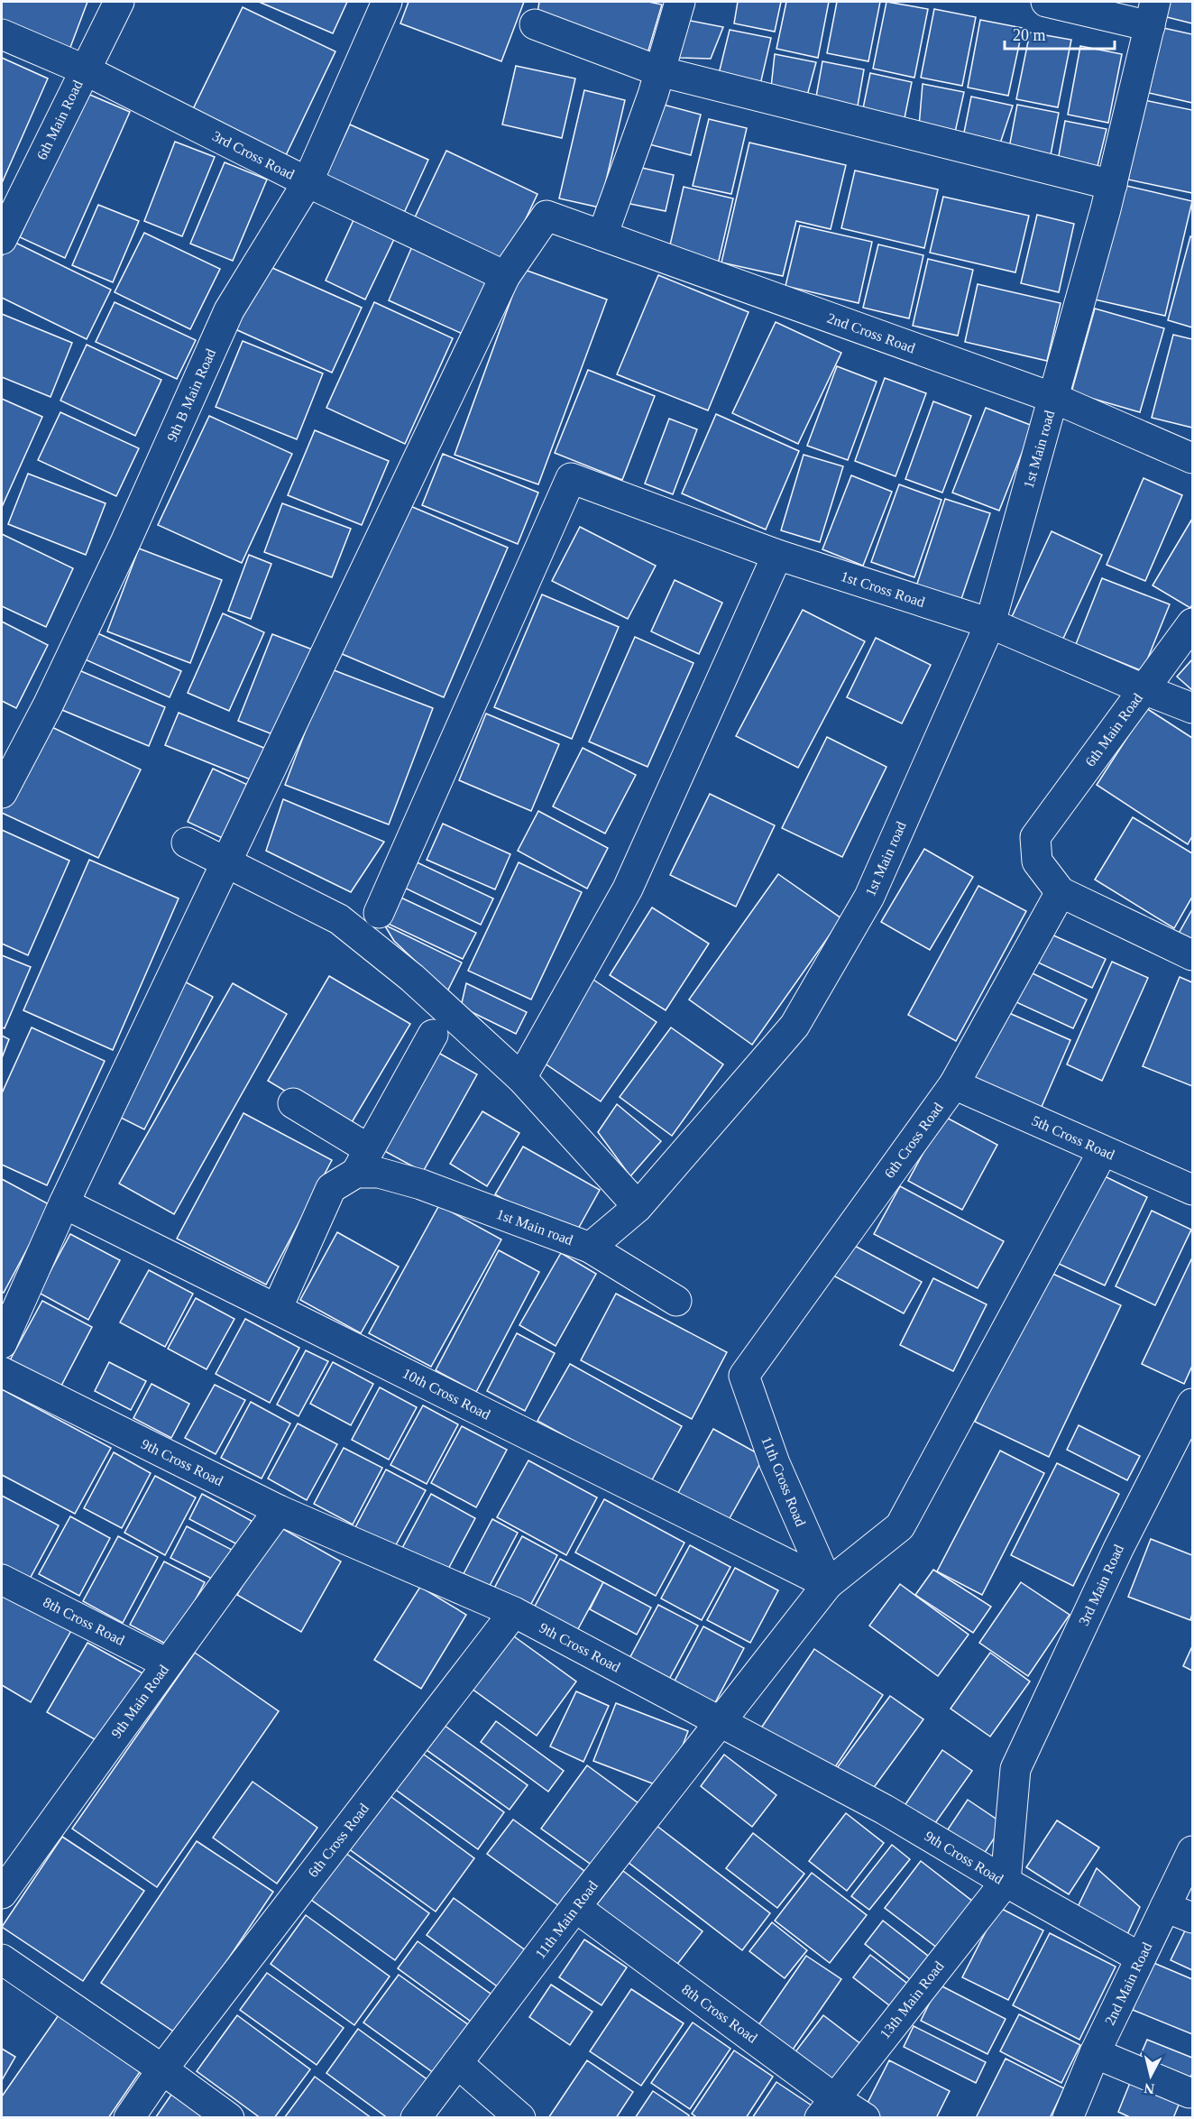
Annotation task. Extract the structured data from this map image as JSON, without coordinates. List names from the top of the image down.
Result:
{
  "streets": {
    "street": [
      "6th Main Road",
      "3rd Cross Road",
      "2nd Cross Road",
      "9th B Main Road",
      "1st Main road",
      "1st Cross Road",
      "5th Cross Road",
      "6th Cross Road",
      "10th Cross Road",
      "9th Cross Road",
      "11th Cross Road",
      "3rd Main Road",
      "8th Cross Road",
      "9th Main Road",
      "11th Main Road",
      "2nd Main Road",
      "13th Main Road"
    ]
  },
  "crossings": [
    ["6th Main Road", "3rd Cross Road"],
    ["6th Main Road", "1st Cross Road"],
    ["6th Main Road", "6th Cross Road"],
    ["3rd Cross Road", "2nd Cross Road"],
    ["3rd Cross Road", "9th B Main Road"],
    ["2nd Cross Road", "1st Main road"],
    ["1st Main road", "1st Cross Road"],
    ["5th Cross Road", "6th Cross Road"],
    ["5th Cross Road", "11th Main Road"],
    ["6th Cross Road", "9th Cross Road"],
    ["6th Cross Road", "11th Cross Road"],
    ["10th Cross Road", "11th Cross Road"],
    ["10th Cross Road", "11th Main Road"],
    ["9th Cross Road", "3rd Main Road"],
    ["9th Cross Road", "9th Main Road"],
    ["9th Cross Road", "11th Main Road"],
    ["9th Cross Road", "2nd Main Road"],
    ["9th Cross Road", "13th Main Road"],
    ["11th Cross Road", "11th Main Road"],
    ["3rd Main Road", "13th Main Road"],
    ["8th Cross Road", "9th Main Road"],
    ["8th Cross Road", "11th Main Road"],
    ["8th Cross Road", "13th Main Road"]
  ],
  "scale_bar": "20 m",
  "north": "bottom"
}
